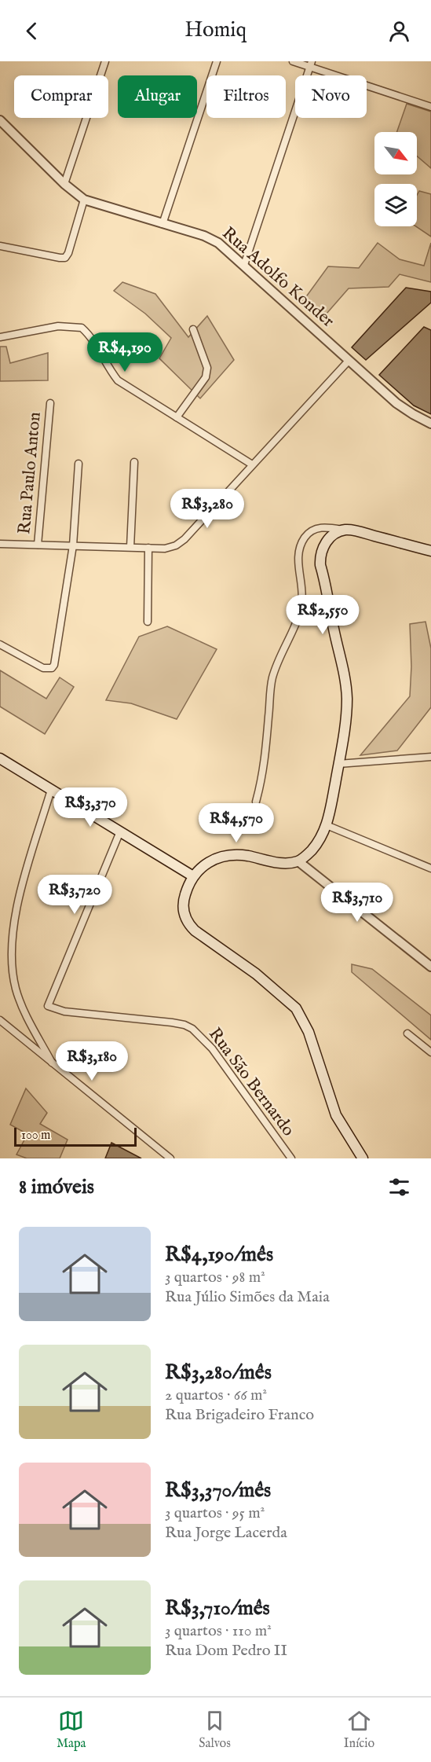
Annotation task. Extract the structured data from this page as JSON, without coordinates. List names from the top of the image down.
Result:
{
  "streets": {
    "street": ["Rua Adolfo Konder", "Rua Paulo Anton", "Rua São Bernardo"]
  },
  "scale_bar": "100 m",
  "north": "bottom right",
  "page": {
    "header": "Homiq",
    "chip": [
      "Comprar",
      "Alugar",
      "Filtros",
      "Novo"
    ],
    "price": [
      "R$4,190",
      "R$3,280",
      "R$2,550",
      "R$3,370",
      "R$4,570",
      "R$3,720",
      "R$3,710",
      "R$3,180"
    ],
    "scale": "100 m",
    "heading": "8 imóveis",
    "list": [
      {
        "name": "R$4,190/mês",
        "note": "3 quartos · 98 m² · Rua Júlio Simões da Maia"
      },
      {
        "name": "R$3,280/mês",
        "note": "2 quartos · 66 m² · Rua Brigadeiro Franco"
      },
      {
        "name": "R$3,370/mês",
        "note": "3 quartos · 95 m² · Rua Jorge Lacerda"
      },
      {
        "name": "R$3,710/mês",
        "note": "3 quartos · 110 m² · Rua Dom Pedro II"
      }
    ],
    "tabs": ["Mapa", "Salvos", "Início"]
  }
}
